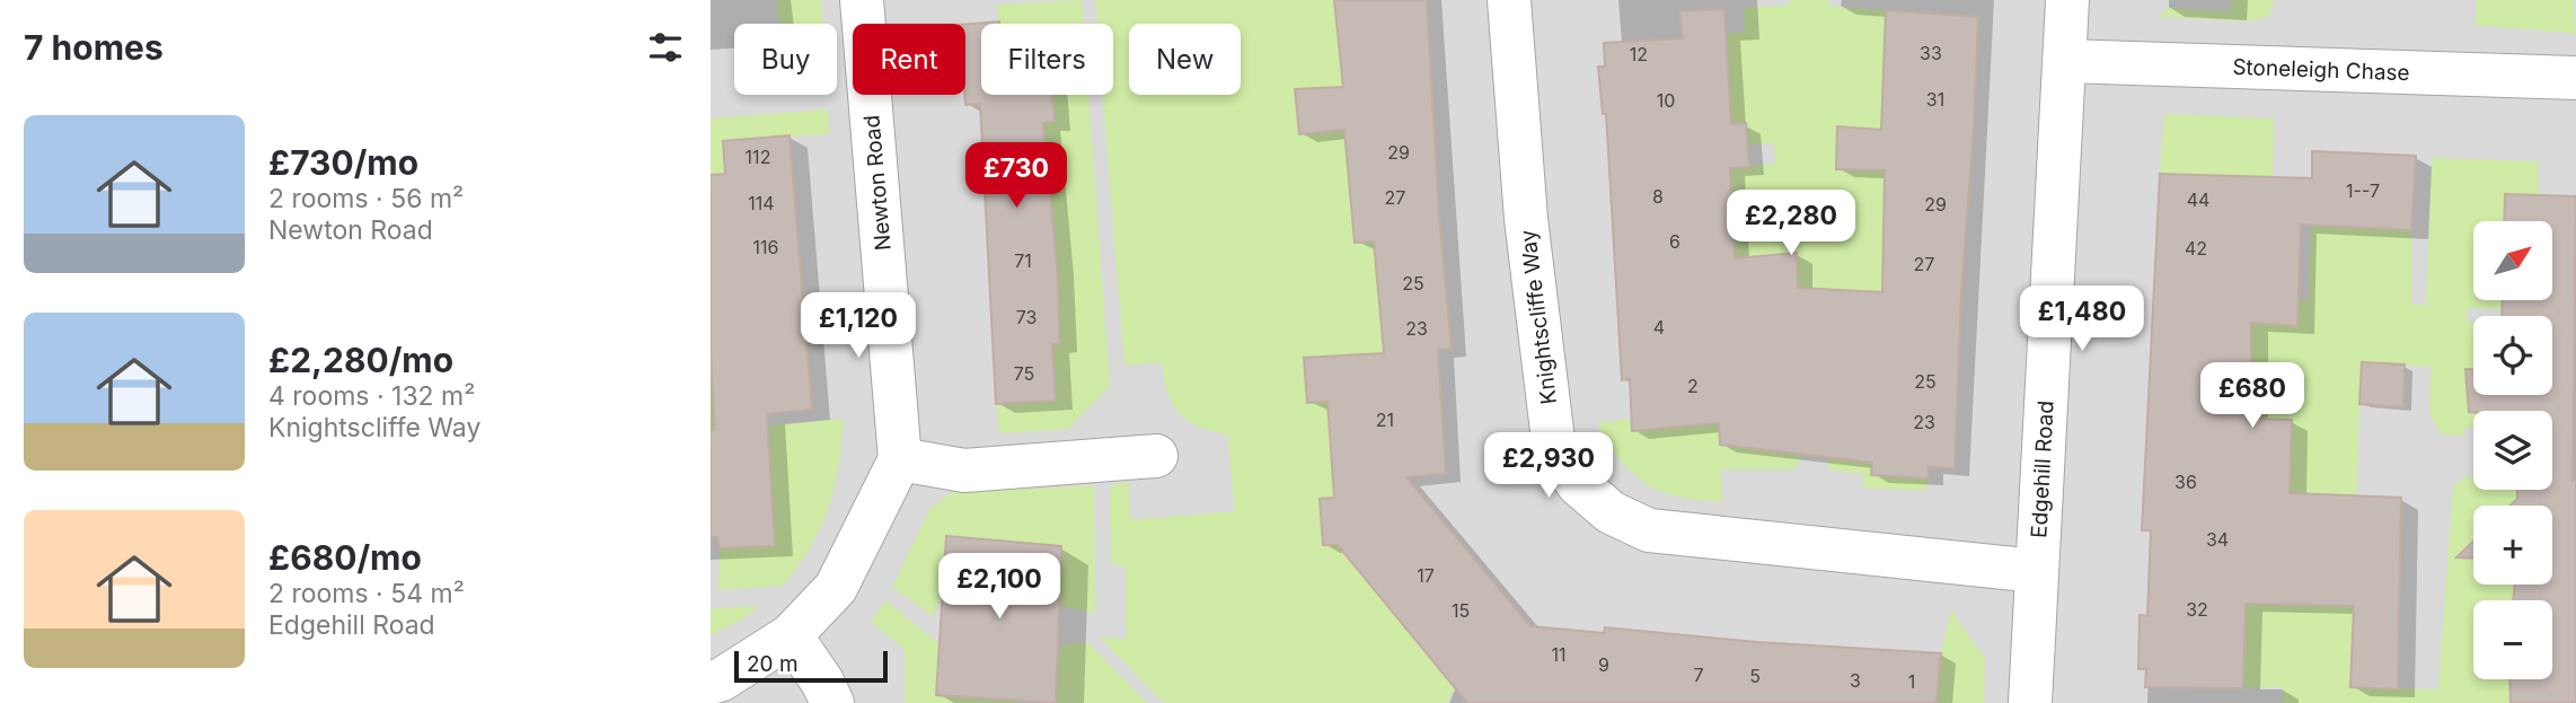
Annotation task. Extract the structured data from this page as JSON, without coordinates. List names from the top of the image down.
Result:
{
  "streets": {
    "street": [
      "Stoneleigh Chase",
      "Newton Road",
      "Knightscliffe Way",
      "Edgehill Road"
    ]
  },
  "crossings": [
    ["Stoneleigh Chase", "Edgehill Road"],
    ["Knightscliffe Way", "Edgehill Road"]
  ],
  "house_numbers": [
    "33",
    "12",
    "31",
    "10",
    "29",
    "112",
    "1--7",
    "8",
    "27",
    "44",
    "114",
    "29",
    "6",
    "116",
    "42",
    "71",
    "27",
    "25",
    "73",
    "4",
    "23",
    "75",
    "25",
    "2",
    "21",
    "23",
    "36",
    "34",
    "17",
    "32",
    "15",
    "11",
    "9",
    "7",
    "5",
    "3",
    "1"
  ],
  "scale_bar": "20 m",
  "north": "top right",
  "page": {
    "heading": "7 homes",
    "chip": [
      "Buy",
      "Rent",
      "Filters",
      "New"
    ],
    "list": [
      {
        "name": "£730/mo",
        "note": "2 rooms · 56 m² · Newton Road"
      },
      {
        "name": "£2,280/mo",
        "note": "4 rooms · 132 m² · Knightscliffe Way"
      },
      {
        "name": "£680/mo",
        "note": "2 rooms · 54 m² · Edgehill Road"
      }
    ],
    "price": [
      "£730",
      "£2,280",
      "£1,480",
      "£1,120",
      "£680",
      "£2,930",
      "£2,100"
    ],
    "map_buttons": ["+", "−"],
    "scale": "20 m"
  }
}
